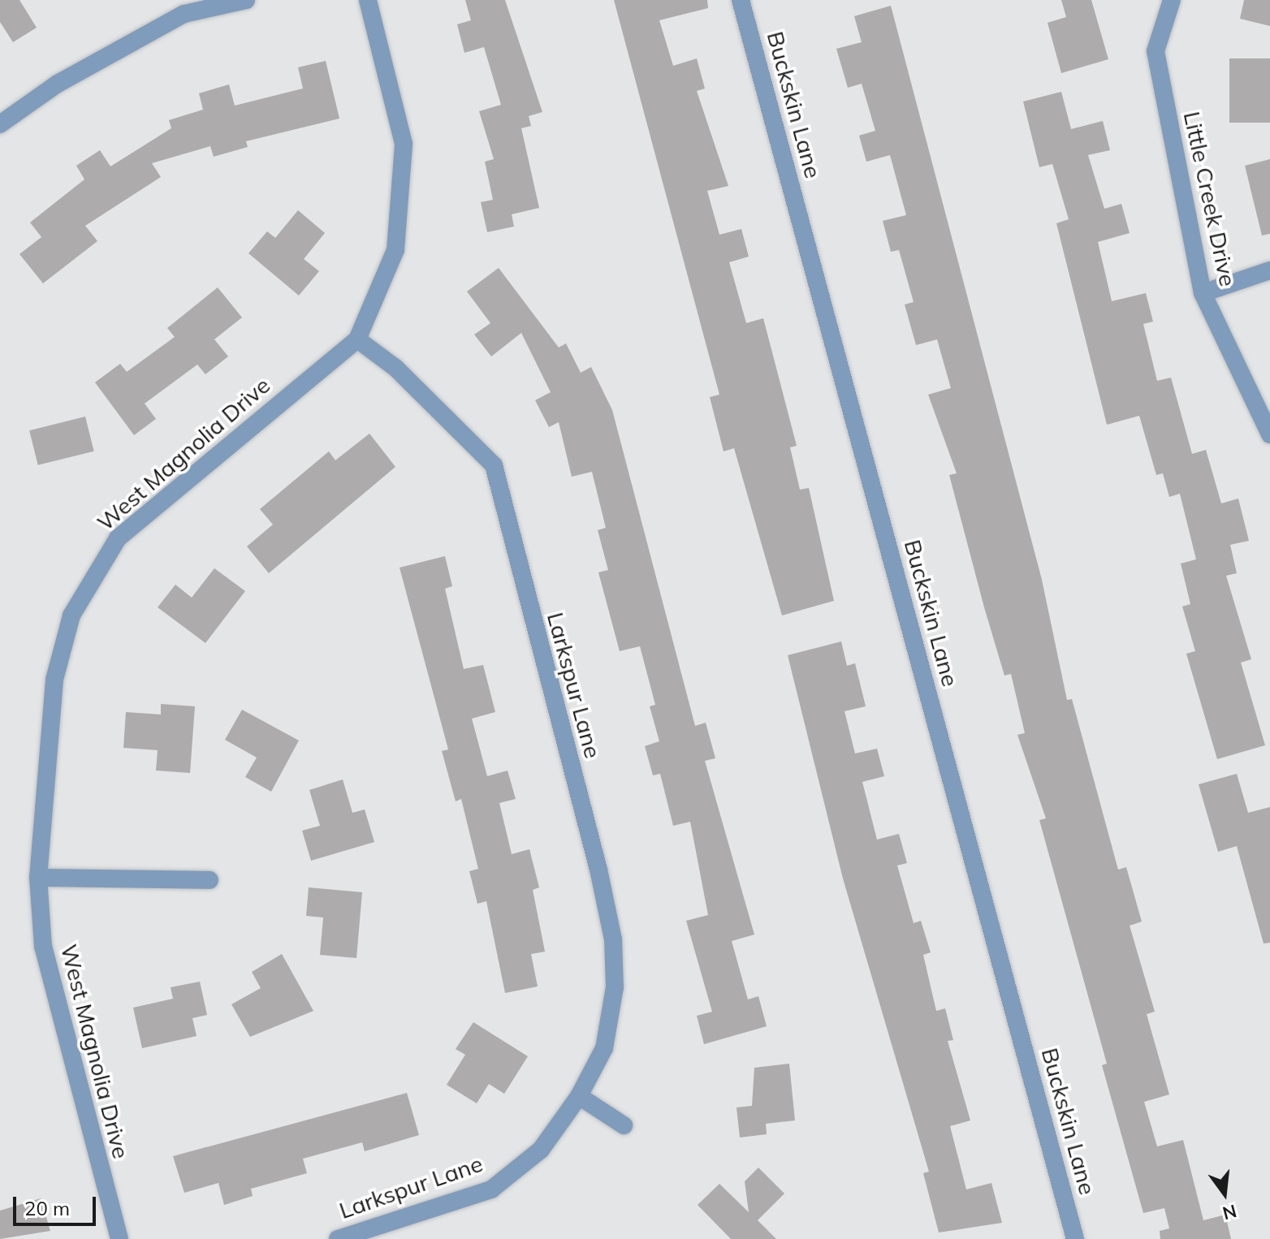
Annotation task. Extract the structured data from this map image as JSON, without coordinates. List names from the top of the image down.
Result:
{
  "streets": {
    "street": [
      "Buckskin Lane",
      "Little Creek Drive",
      "West Magnolia Drive",
      "Larkspur Lane"
    ]
  },
  "crossings": [
    ["West Magnolia Drive", "Larkspur Lane"]
  ],
  "scale_bar": "20 m",
  "north": "bottom"
}
